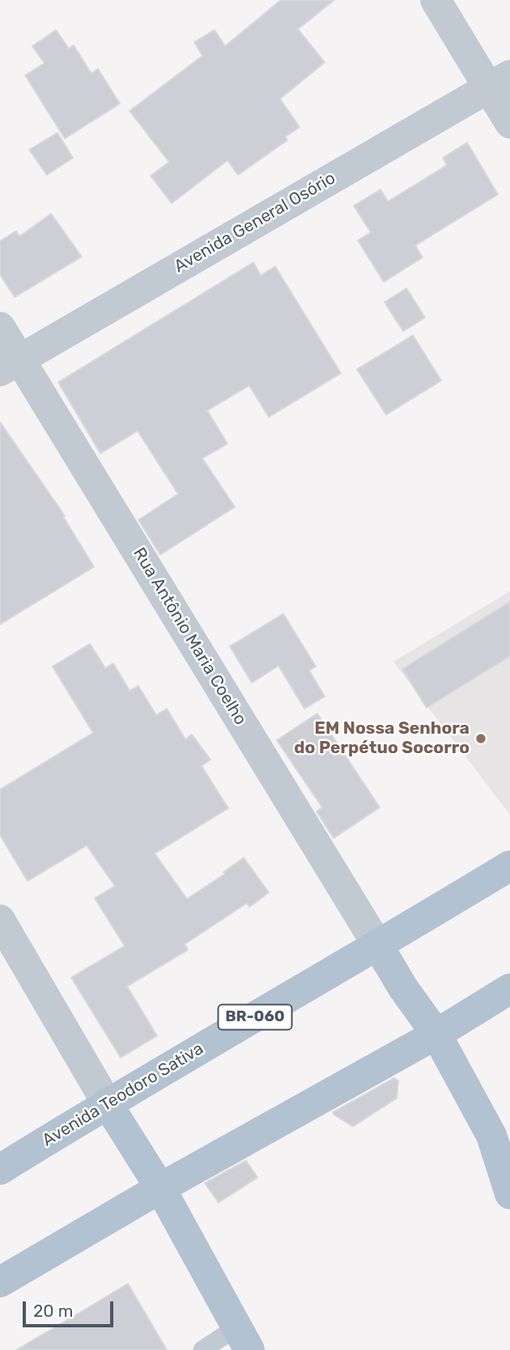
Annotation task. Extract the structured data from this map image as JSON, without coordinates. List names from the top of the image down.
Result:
{
  "streets": {
    "main road": ["BR-060", "Avenida Teodoro Sativa"],
    "street": ["Avenida General Osório", "Rua Antônio Maria Coelho"]
  },
  "crossings": [
    ["Avenida General Osório", "Rua Antônio Maria Coelho"],
    ["Rua Antônio Maria Coelho", "Avenida Teodoro Sativa"]
  ],
  "places": ["EM Nossa Senhora do Perpétuo Socorro"],
  "scale_bar": "20 m"
}
